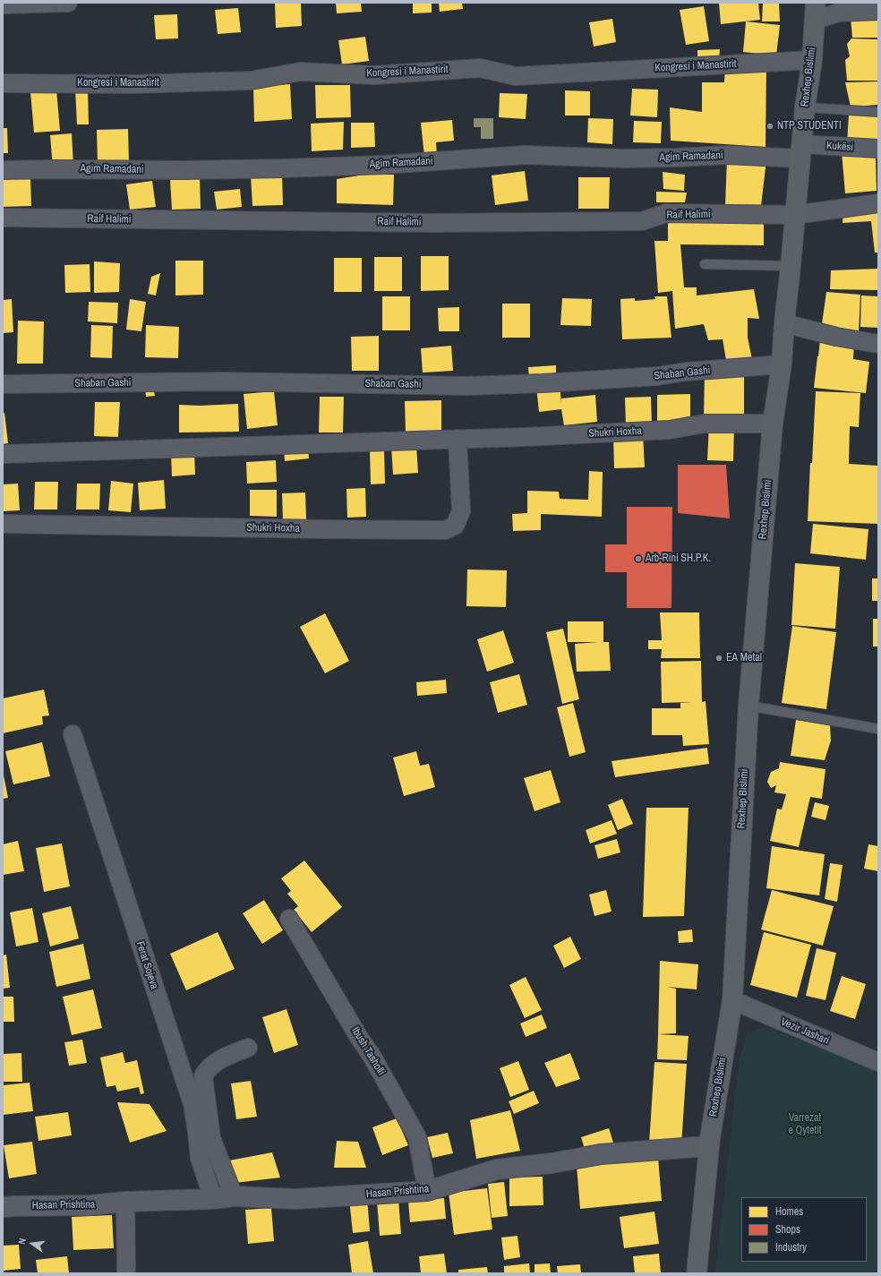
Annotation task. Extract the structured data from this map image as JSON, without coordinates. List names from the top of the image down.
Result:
{
  "streets": {
    "main road": ["Rexhep Bislimi"],
    "street": [
      "Kongresi i Manastirit",
      "Kukësi",
      "Agim Ramadani",
      "Raif Halimi",
      "Shaban Gashi",
      "Shukri Hoxha",
      "Ferat Sojeva",
      "Vezir Jashari",
      "Ibush Tasholli",
      "Hasan Prishtina"
    ]
  },
  "crossings": [
    ["Kongresi i Manastirit", "Rexhep Bislimi"],
    ["Rexhep Bislimi", "Kukësi"],
    ["Rexhep Bislimi", "Agim Ramadani"],
    ["Rexhep Bislimi", "Raif Halimi"],
    ["Rexhep Bislimi", "Shaban Gashi"],
    ["Rexhep Bislimi", "Shukri Hoxha"],
    ["Rexhep Bislimi", "Vezir Jashari"],
    ["Rexhep Bislimi", "Hasan Prishtina"],
    ["Kukësi", "Agim Ramadani"],
    ["Ferat Sojeva", "Hasan Prishtina"],
    ["Ibush Tasholli", "Hasan Prishtina"]
  ],
  "parks": ["Varrezat e Qytetit"],
  "places": ["NTP STUDENTI", "Arb-Rini SH.P.K.", "EA Metal"],
  "legend": ["Homes", "Shops", "Industry"],
  "north": "left"
}
